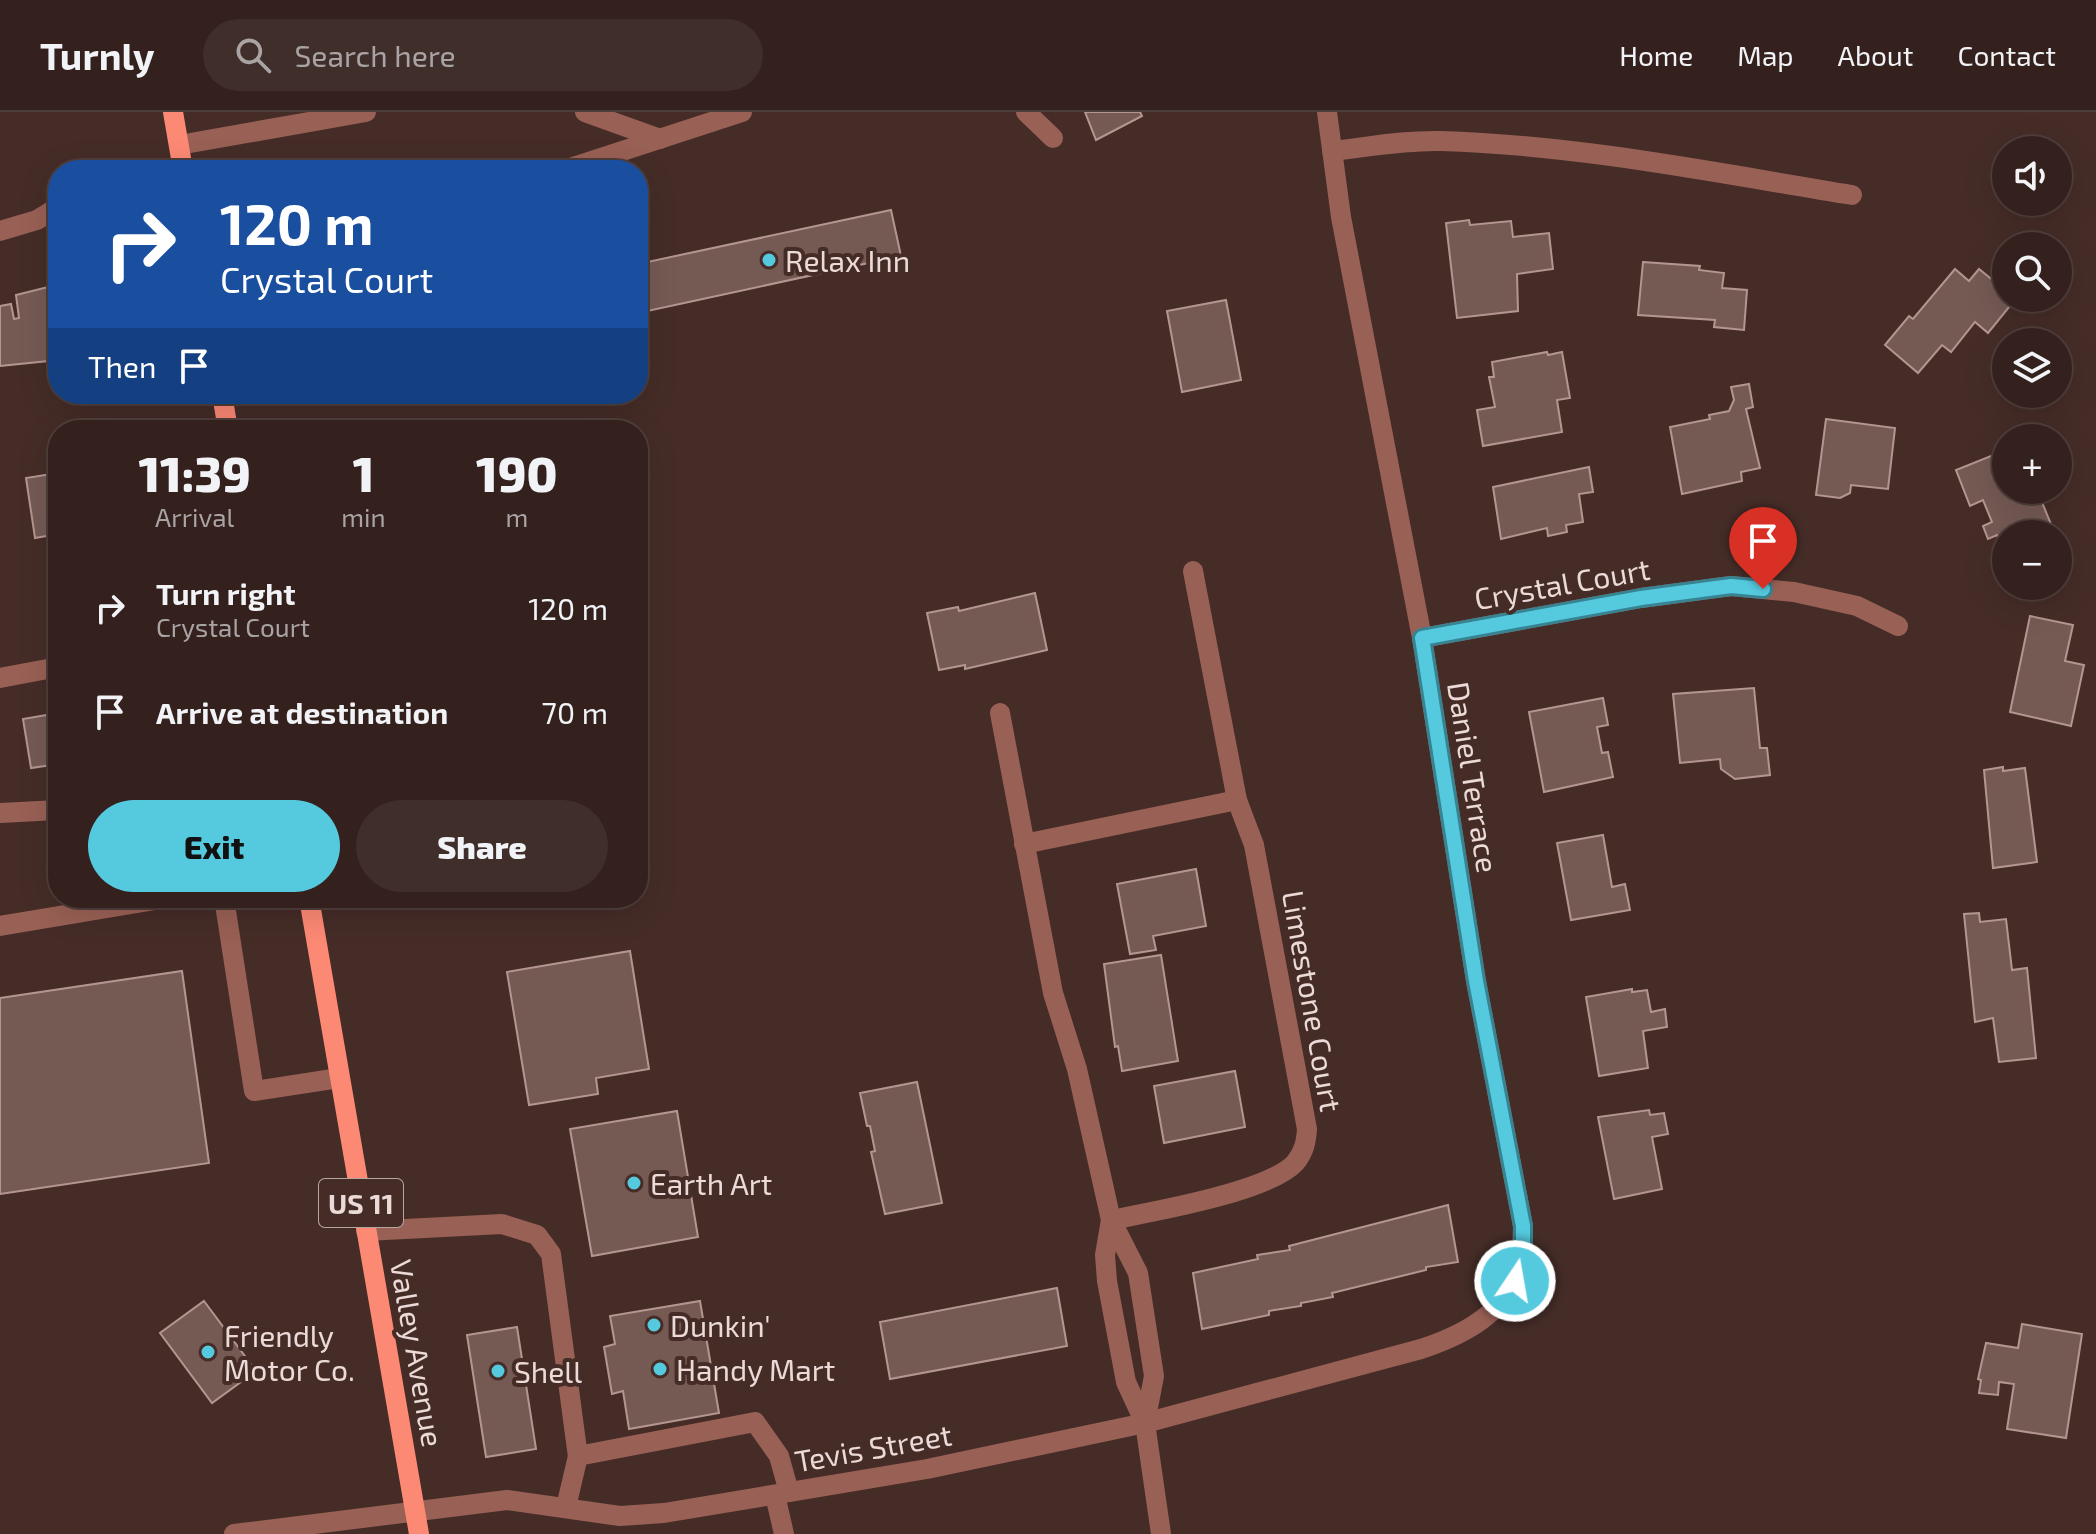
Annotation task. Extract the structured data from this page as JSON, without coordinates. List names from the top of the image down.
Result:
{
  "streets": {
    "main road": ["US 11", "Valley Avenue"],
    "street": [
      "Crystal Court",
      "Daniel Terrace",
      "Limestone Court",
      "Tevis Street"
    ]
  },
  "crossings": [
    ["Crystal Court", "Daniel Terrace"],
    ["Daniel Terrace", "Tevis Street"],
    ["Valley Avenue", "Tevis Street"]
  ],
  "places": [
    "Relax Inn",
    "Earth Art",
    "Dunkin'",
    "Friendly Motor Co.",
    "Handy Mart",
    "Shell"
  ],
  "page": {
    "header": "Turnly",
    "search": "Search here",
    "nav": [
      "Home",
      "Map",
      "About",
      "Contact"
    ],
    "map_buttons": ["+", "−"],
    "turn": ["120 m", "Crystal Court"],
    "then": "Then",
    "eta": [
      "11:39",
      "Arrival",
      "1",
      "min",
      "190",
      "m"
    ],
    "list": [
      {
        "name": "Turn right",
        "note": "Crystal Court",
        "value": "120 m"
      },
      {
        "name": "Arrive at destination",
        "value": "70 m"
      }
    ],
    "buttons": ["Exit", "Share"]
  }
}
